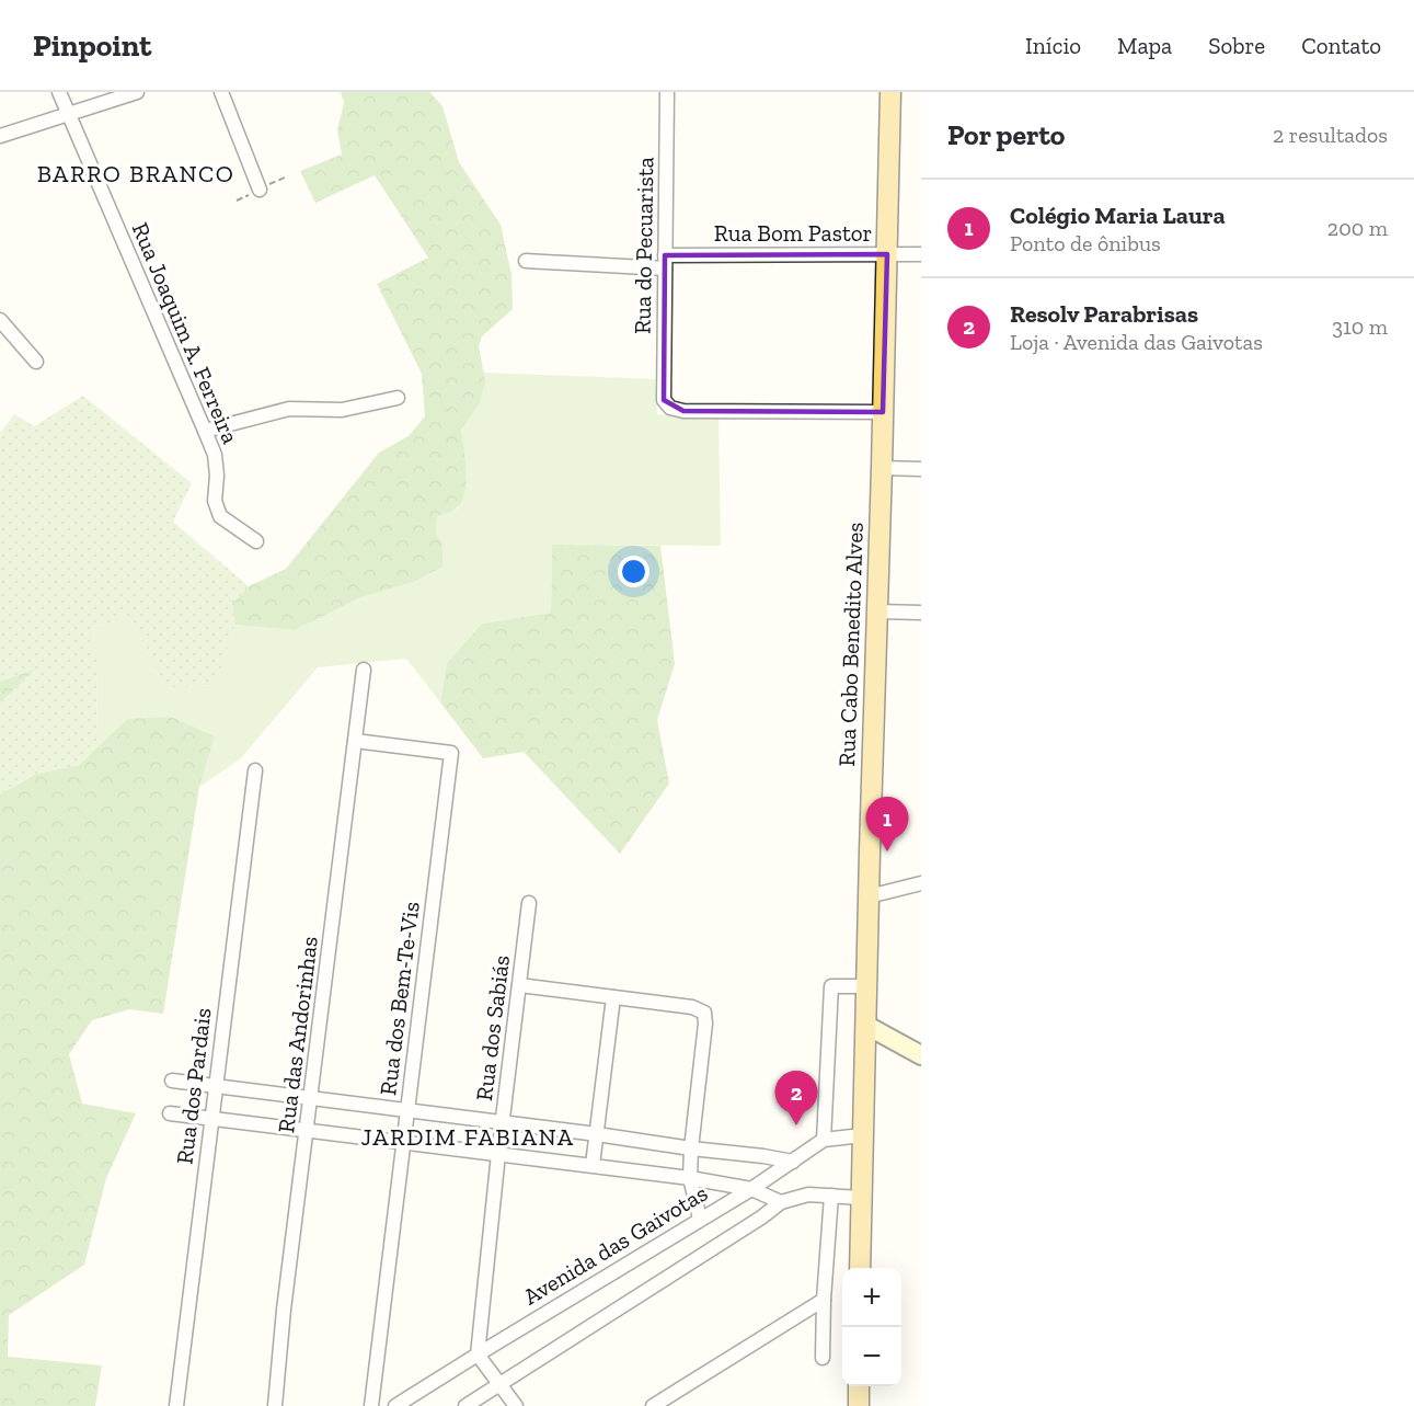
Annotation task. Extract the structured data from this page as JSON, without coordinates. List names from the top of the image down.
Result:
{
  "streets": {
    "main road": ["Rua Cabo Benedito Alves"],
    "street": [
      "Rua Bom Pastor",
      "Rua do Pecuarista",
      "Rua Joaquim A. Ferreira",
      "Rua dos Bem-Te-Vis",
      "Rua dos Sabiás",
      "Rua das Andorinhas",
      "Rua dos Pardais",
      "Avenida das Gaivotas"
    ]
  },
  "crossings": [
    ["Rua Bom Pastor", "Rua do Pecuarista"],
    ["Rua Bom Pastor", "Rua Cabo Benedito Alves"],
    ["Rua do Pecuarista", "Rua Cabo Benedito Alves"],
    ["Rua Cabo Benedito Alves", "Avenida das Gaivotas"],
    ["Rua dos Bem-Te-Vis", "Rua das Andorinhas"],
    ["Rua dos Sabiás", "Avenida das Gaivotas"]
  ],
  "districts": ["BARRO BRANCO", "JARDIM FABIANA"],
  "page": {
    "header": "Pinpoint",
    "nav": [
      "Início",
      "Mapa",
      "Sobre",
      "Contato"
    ],
    "heading": ["Por perto", "2 resultados"],
    "list": [
      {
        "mark": "1",
        "name": "Colégio Maria Laura",
        "note": "Ponto de ônibus",
        "value": "200 m"
      },
      {
        "mark": "2",
        "name": "Resolv Parabrisas",
        "note": "Loja · Avenida das Gaivotas",
        "value": "310 m"
      }
    ],
    "pins": ["1", "2"],
    "map_buttons": ["+", "−"]
  }
}
